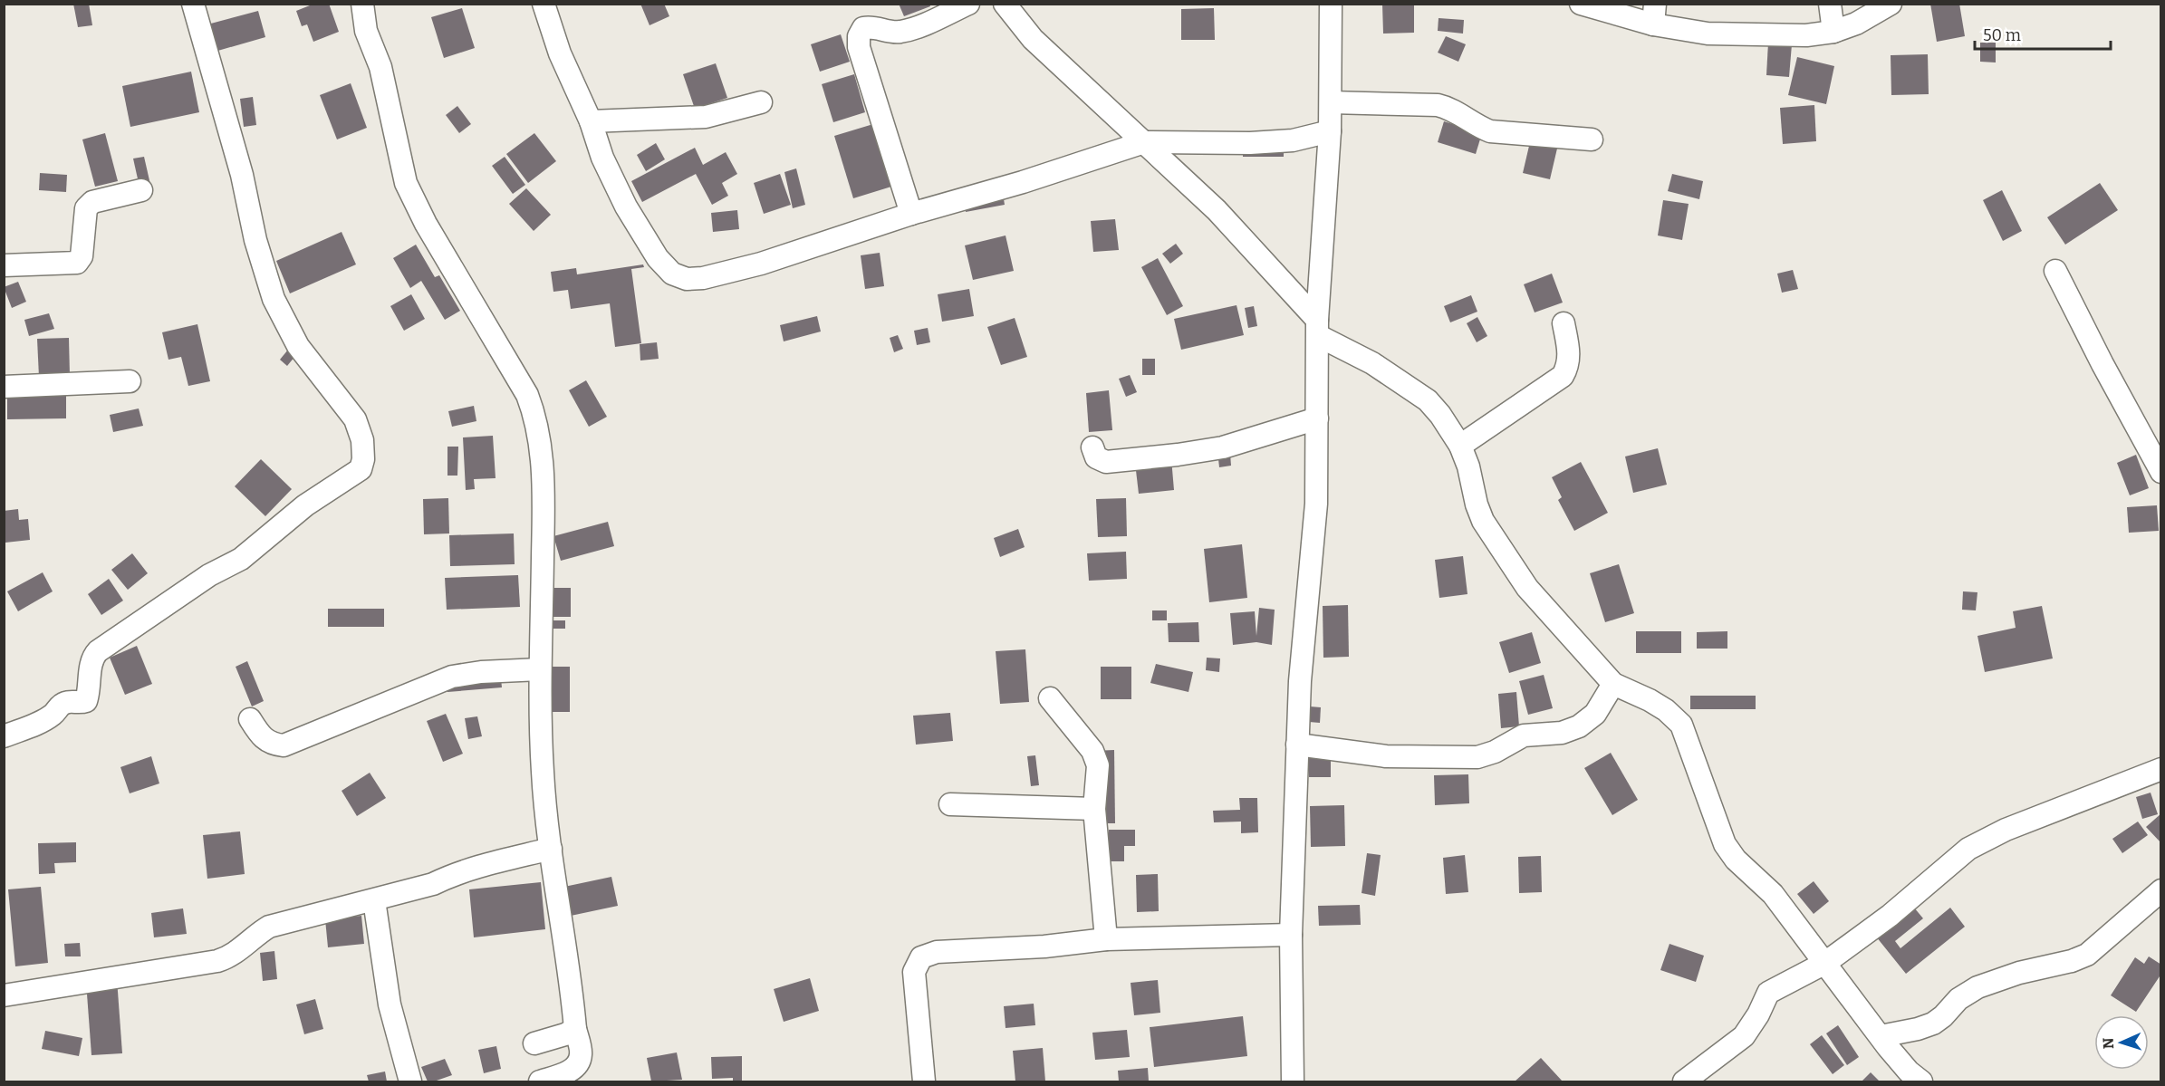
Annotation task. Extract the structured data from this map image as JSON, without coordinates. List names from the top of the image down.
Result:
{
  "scale_bar": "50 m",
  "north": "left"
}
